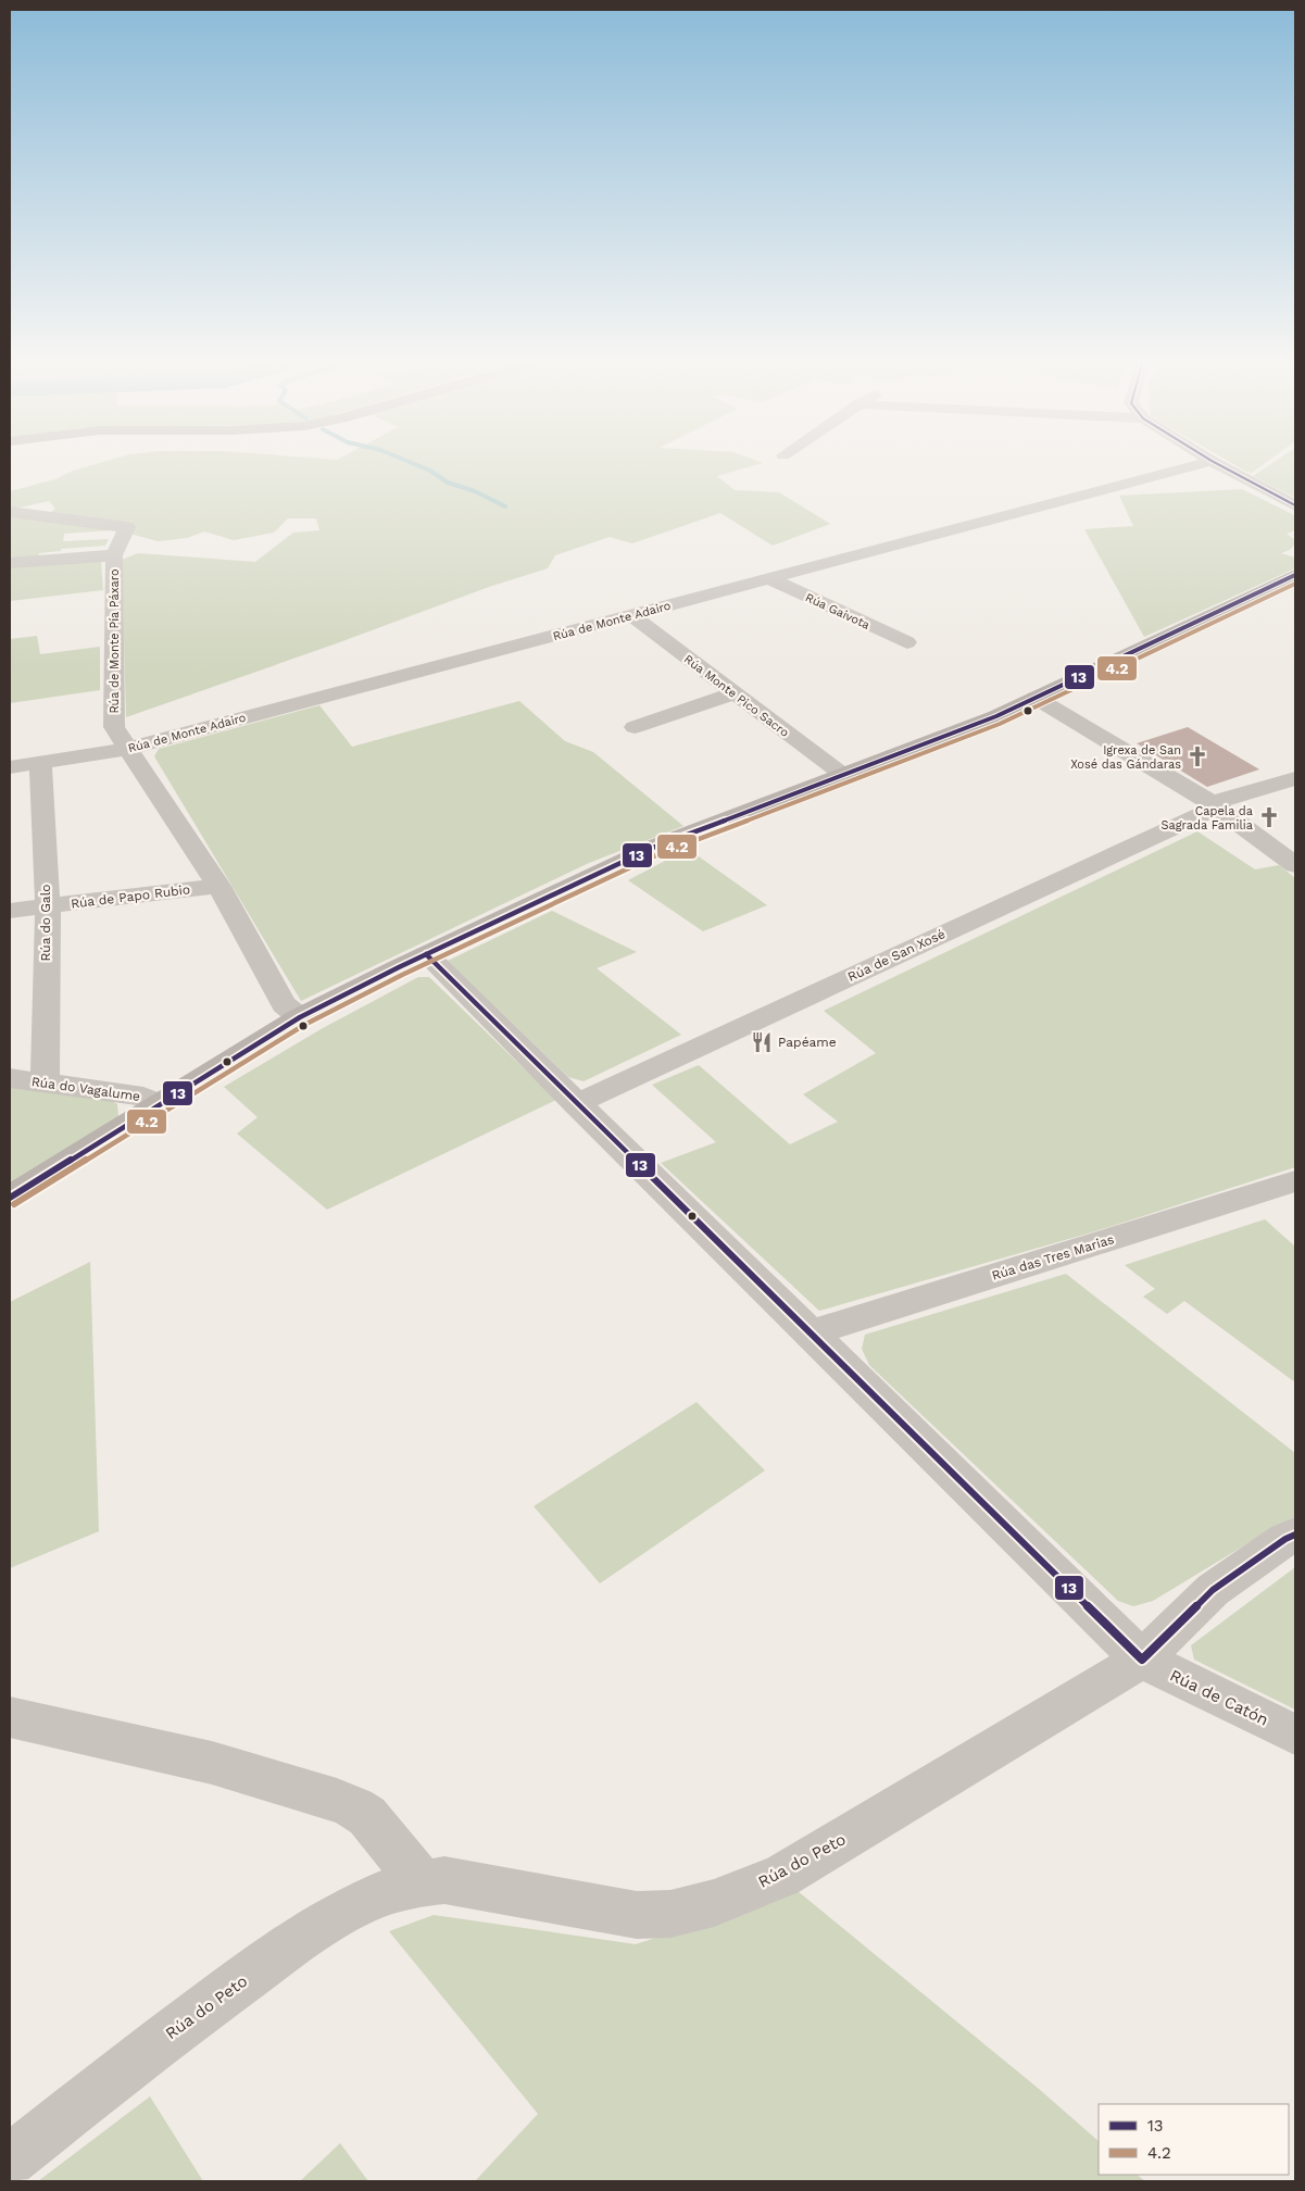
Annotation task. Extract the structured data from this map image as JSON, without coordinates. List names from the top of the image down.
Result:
{
  "streets": {
    "street": [
      "Rúa Gaivota",
      "Rúa de Monte Adairo",
      "Rúa de Monte Pía Páxaro",
      "Rúa Monte Pico Sacro",
      "Rúa de Papo Rubio",
      "Rúa do Galo",
      "Rúa de San Xosé",
      "Rúa do Vagalume",
      "Rúa das Tres Marias",
      "Rúa de Catón",
      "Rúa do Peto"
    ]
  },
  "crossings": [
    ["Rúa Gaivota", "Rúa de Monte Adairo"],
    ["Rúa de Monte Adairo", "Rúa de Monte Pía Páxaro"],
    ["Rúa de Monte Adairo", "Rúa Monte Pico Sacro"],
    ["Rúa de Monte Adairo", "Rúa do Galo"],
    ["Rúa de Monte Pía Páxaro", "Rúa de Papo Rubio"],
    ["Rúa de Papo Rubio", "Rúa do Galo"],
    ["Rúa do Galo", "Rúa do Vagalume"],
    ["Rúa de San Xosé", "Rúa de Catón"],
    ["Rúa das Tres Marias", "Rúa de Catón"],
    ["Rúa de Catón", "Rúa do Peto"]
  ],
  "places": {
    "church": ["Igrexa de San Xosé das Gándaras", "Capela da Sagrada Familia"],
    "restaurant": ["Papéame"]
  },
  "lines": ["transit line 13", "transit line 4.2"],
  "legend": ["13", "4.2"]
}
